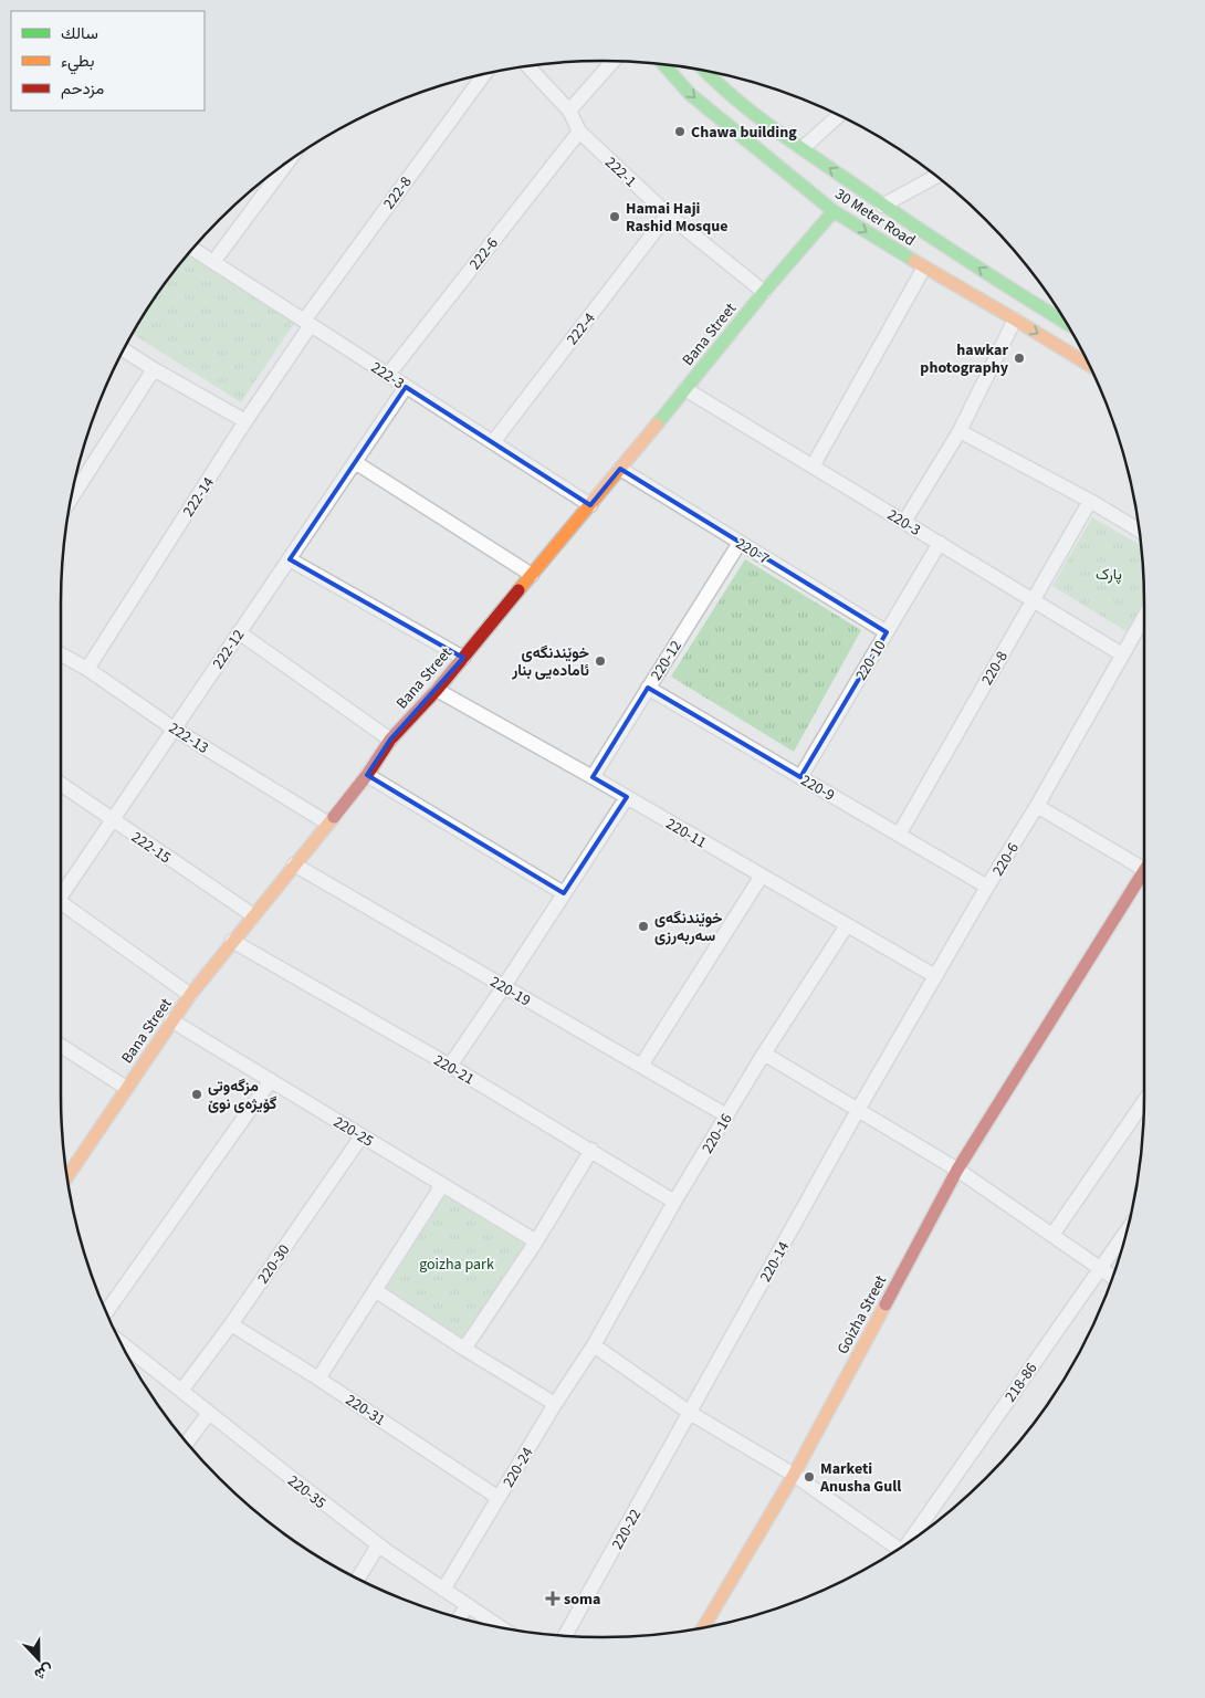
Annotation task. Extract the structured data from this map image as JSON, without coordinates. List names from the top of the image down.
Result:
{
  "streets": {
    "street": [
      "222-1",
      "222-8",
      "30 Meter Road",
      "222-6",
      "222-4",
      "Bana Street",
      "222-3",
      "222-14",
      "220-3",
      "220-7",
      "222-12",
      "220-12",
      "220-10",
      "220-8",
      "222-13",
      "220-9",
      "220-11",
      "222-15",
      "220-6",
      "220-19",
      "220-21",
      "220-25",
      "220-16",
      "220-14",
      "220-30",
      "Goizha Street",
      "218-86",
      "220-31",
      "220-24",
      "220-35",
      "220-22"
    ]
  },
  "crossings": [
    ["222-1", "222-6"],
    ["222-1", "222-4"],
    ["222-1", "Bana Street"],
    ["222-8", "222-3"],
    ["222-8", "222-14"],
    ["30 Meter Road", "Bana Street"],
    ["222-6", "222-3"],
    ["222-4", "222-3"],
    ["Bana Street", "222-3"],
    ["Bana Street", "220-3"],
    ["Bana Street", "220-7"],
    ["Bana Street", "222-13"],
    ["Bana Street", "220-11"],
    ["Bana Street", "222-15"],
    ["Bana Street", "220-19"],
    ["Bana Street", "220-21"],
    ["Bana Street", "220-25"],
    ["222-3", "222-14"],
    ["222-3", "222-12"],
    ["222-14", "222-13"],
    ["220-3", "220-10"],
    ["220-3", "220-8"],
    ["220-3", "220-6"],
    ["220-7", "220-12"],
    ["220-7", "220-10"],
    ["222-12", "222-13"],
    ["222-12", "222-15"],
    ["220-12", "220-9"],
    ["220-12", "220-11"],
    ["220-10", "220-9"],
    ["220-8", "220-9"],
    ["220-9", "220-6"],
    ["220-11", "220-6"],
    ["220-11", "220-16"],
    ["220-6", "220-14"],
    ["220-19", "220-16"],
    ["220-21", "220-16"],
    ["220-25", "220-30"],
    ["220-16", "220-24"],
    ["220-14", "220-22"],
    ["220-30", "220-31"],
    ["220-30", "220-35"],
    ["220-31", "220-24"],
    ["220-24", "220-35"]
  ],
  "parks": ["پارک", "goizha park"],
  "places": {
    "other": [
      "Chawa building",
      "Hamai Haji Rashid Mosque",
      "hawkar photography",
      "خوێندنگەی ئامادەیی بنار",
      "خوێندنگەی سەربەرزی",
      "مزگەوتی گۆیژەی نوێ",
      "Marketi Anusha Gull"
    ],
    "health": ["soma"]
  },
  "legend": ["سالك", "بطيء", "مزدحم"],
  "north": "bottom"
}
